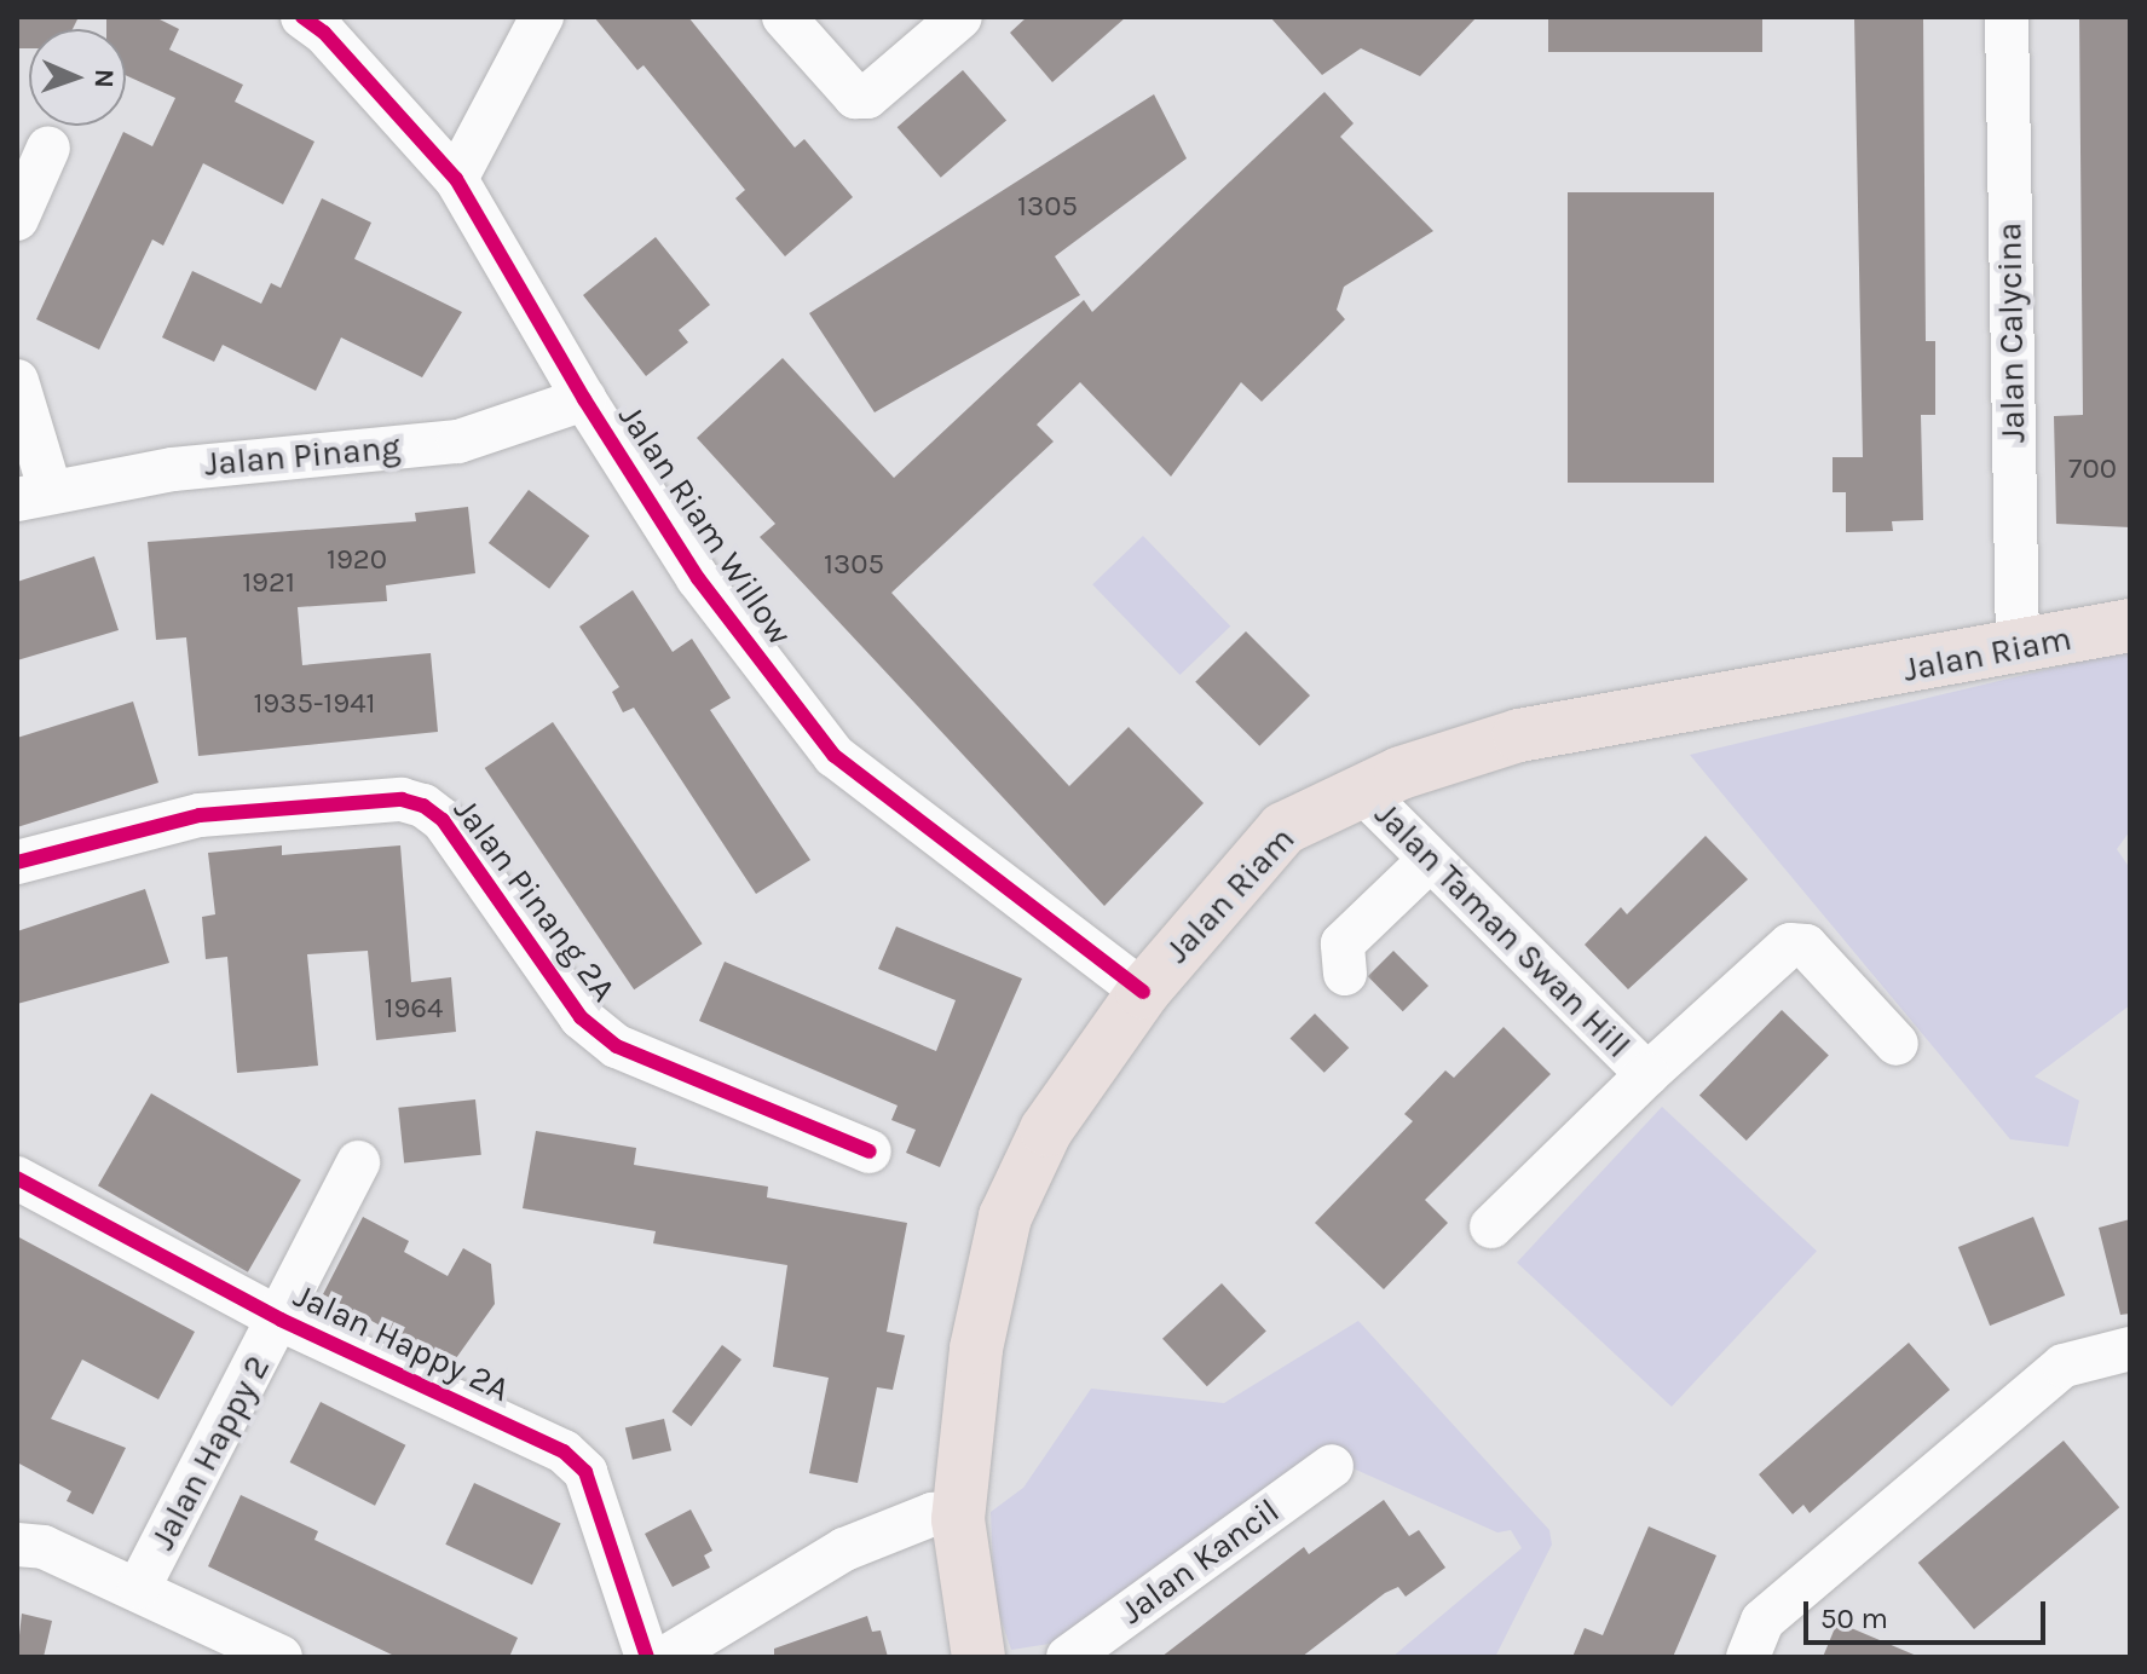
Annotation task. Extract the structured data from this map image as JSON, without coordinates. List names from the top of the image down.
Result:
{
  "streets": {
    "main road": ["Jalan Riam"],
    "street": [
      "Jalan Calycina",
      "Jalan Pinang",
      "Jalan Riam Willow",
      "Jalan Pinang 2A",
      "Jalan Taman Swan Hill",
      "Jalan Happy 2A",
      "Jalan Happy 2",
      "Jalan Kancil"
    ]
  },
  "crossings": [
    ["Jalan Calycina", "Jalan Riam"],
    ["Jalan Pinang", "Jalan Riam Willow"],
    ["Jalan Riam Willow", "Jalan Riam"],
    ["Jalan Riam", "Jalan Taman Swan Hill"],
    ["Jalan Happy 2A", "Jalan Happy 2"]
  ],
  "house_numbers": [
    "1305",
    "700",
    "1920",
    "1305",
    "1921",
    "1935-1941",
    "1964"
  ],
  "scale_bar": "50 m",
  "north": "right"
}
